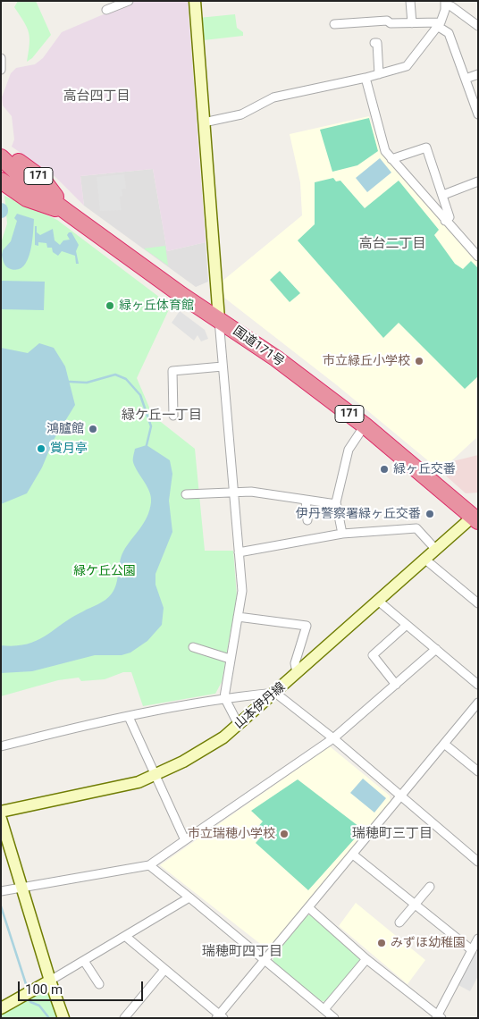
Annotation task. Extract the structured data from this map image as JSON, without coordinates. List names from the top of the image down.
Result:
{
  "streets": {
    "highway": ["171", "国道171号"],
    "main road": ["山本伊丹線"]
  },
  "crossings": [
    ["171", "国道171号"],
    ["国道171号", "山本伊丹線"]
  ],
  "districts": [
    "高台四丁目",
    "高台二丁目",
    "緑ケ丘一丁目",
    "瑞穂町三丁目",
    "瑞穂町四丁目"
  ],
  "parks": ["緑ケ丘公園"],
  "places": [
    "緑ヶ丘体育館",
    "市立緑丘小学校",
    "鴻臚館",
    "賞月亭",
    "緑ヶ丘交番",
    "伊丹警察署緑ヶ丘交番",
    "市立瑞穂小学校",
    "みずほ幼稚園"
  ],
  "scale_bar": "100 m"
}
